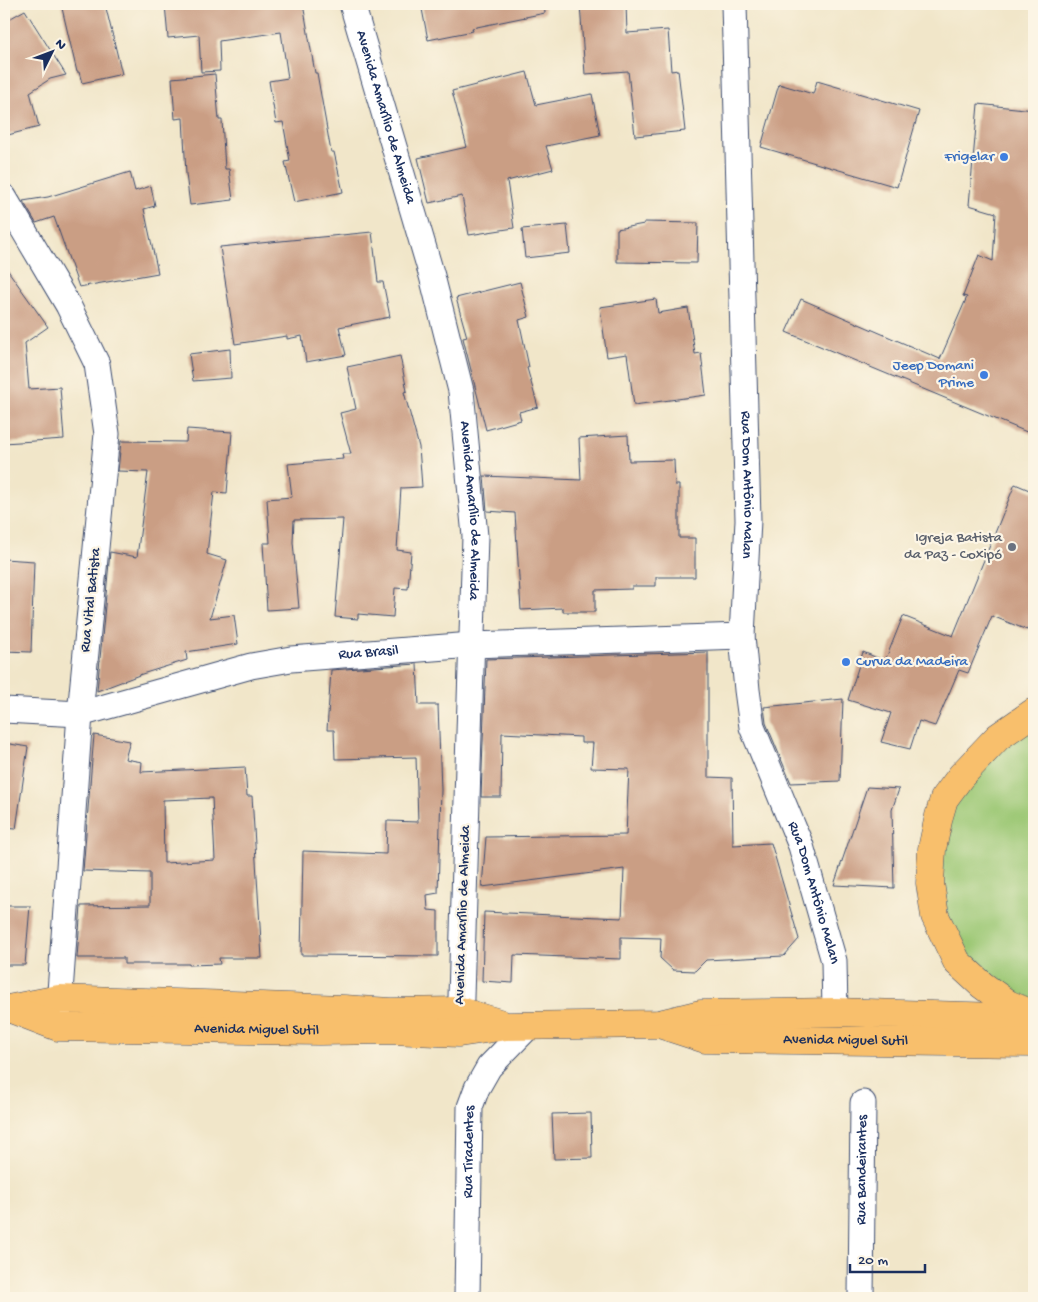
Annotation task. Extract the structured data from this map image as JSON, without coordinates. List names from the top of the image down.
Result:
{
  "streets": {
    "main road": ["Avenida Miguel Sutil"],
    "street": [
      "Avenida Amarílio de Almeida",
      "Rua Dom Antônio Malan",
      "Rua Vital Batista",
      "Rua Brasil",
      "Rua Tiradentes",
      "Rua Bandeirantes"
    ]
  },
  "crossings": [
    ["Avenida Amarílio de Almeida", "Rua Brasil"],
    ["Avenida Amarílio de Almeida", "Avenida Miguel Sutil"],
    ["Rua Dom Antônio Malan", "Rua Brasil"],
    ["Rua Dom Antônio Malan", "Avenida Miguel Sutil"],
    ["Rua Vital Batista", "Rua Brasil"],
    ["Rua Vital Batista", "Avenida Miguel Sutil"],
    ["Avenida Miguel Sutil", "Rua Tiradentes"]
  ],
  "places": [
    "Frigelar",
    "Jeep Domani Prime",
    "Igreja Batista da Paz - Coxipó",
    "Curva da Madeira"
  ],
  "scale_bar": "20 m",
  "north": "top right"
}
